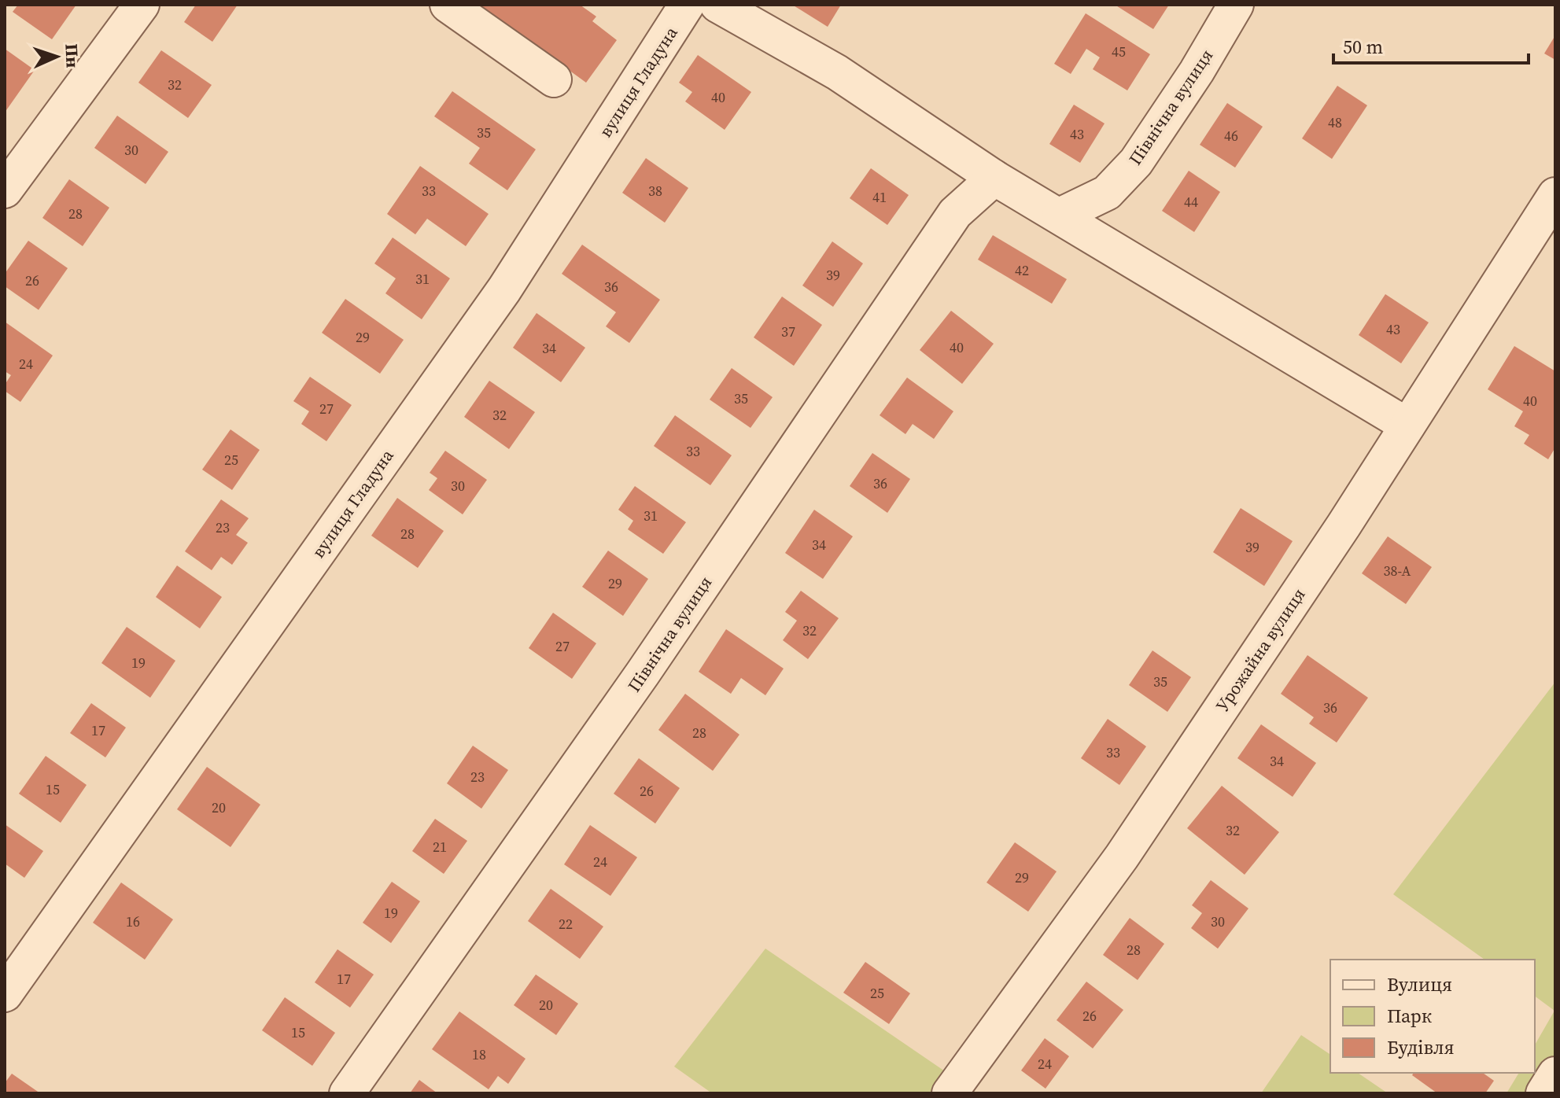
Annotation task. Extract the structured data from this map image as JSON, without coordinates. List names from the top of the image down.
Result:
{
  "streets": {
    "street": ["вулиця Гладуна", "Північна вулиця", "Урожайна вулиця"]
  },
  "house_numbers": [
    "45",
    "32",
    "40",
    "48",
    "35",
    "43",
    "46",
    "30",
    "33",
    "38",
    "41",
    "44",
    "28",
    "42",
    "39",
    "31",
    "26",
    "36",
    "43",
    "37",
    "29",
    "40",
    "34",
    "24",
    "35",
    "40",
    "27",
    "32",
    "33",
    "25",
    "36",
    "30",
    "31",
    "23",
    "28",
    "34",
    "39",
    "38-А",
    "29",
    "32",
    "27",
    "19",
    "35",
    "36",
    "17",
    "28",
    "33",
    "34",
    "23",
    "15",
    "26",
    "20",
    "32",
    "21",
    "24",
    "29",
    "19",
    "16",
    "30",
    "22",
    "28",
    "17",
    "25",
    "20",
    "26",
    "15",
    "18",
    "24"
  ],
  "legend": ["Вулиця", "Парк", "Будівля"],
  "scale_bar": "50 m",
  "north": "right"
}
